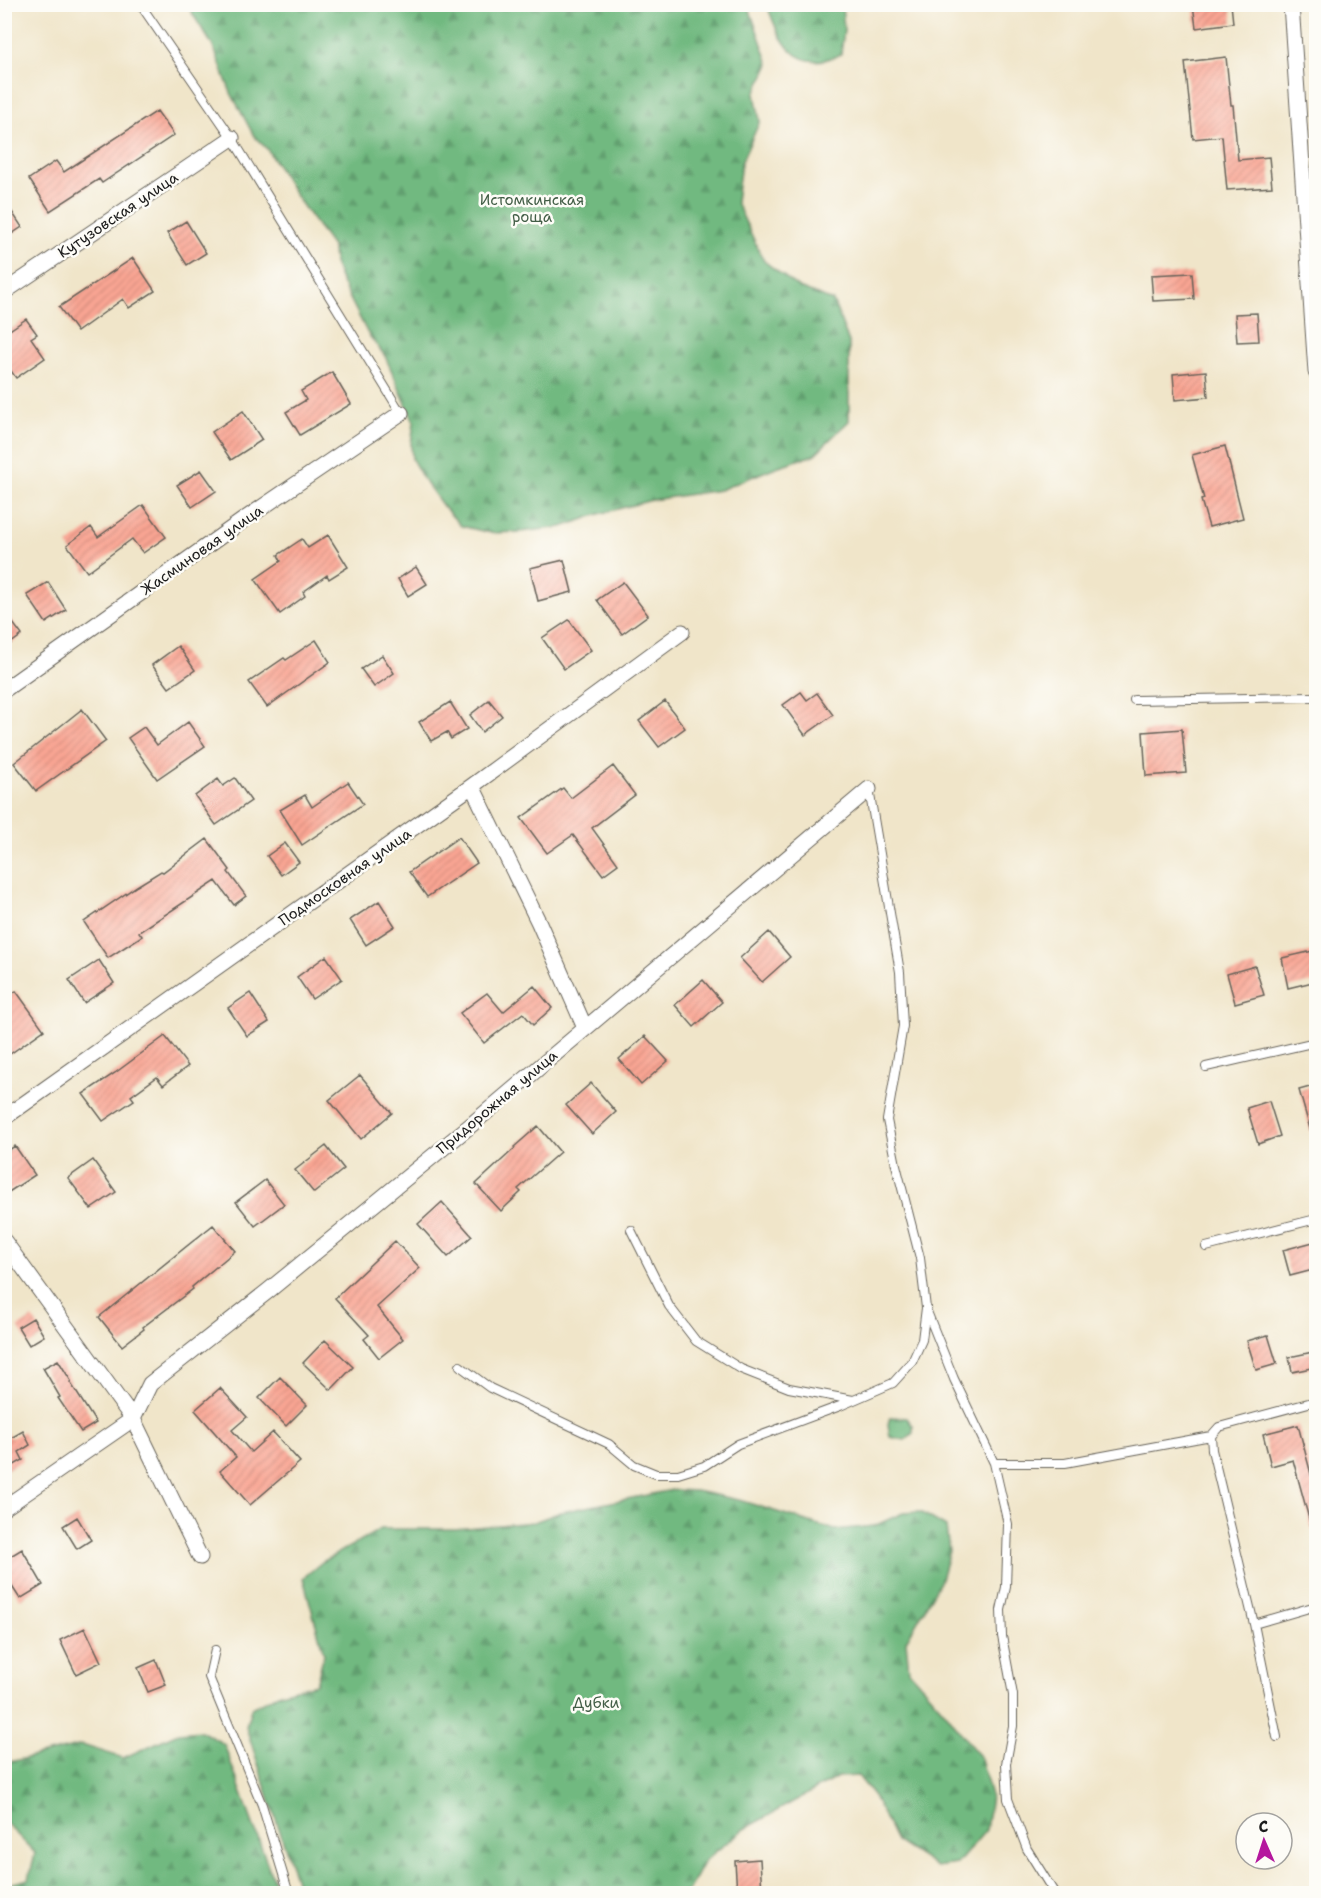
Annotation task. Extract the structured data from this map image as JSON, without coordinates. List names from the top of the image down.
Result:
{
  "streets": {
    "street": [
      "Кутузовская улица",
      "Жасминовая улица",
      "Подмосковная улица",
      "Придорожная улица"
    ]
  },
  "parks": ["Истомкинская роща", "Дубки"],
  "north": "top"
}
